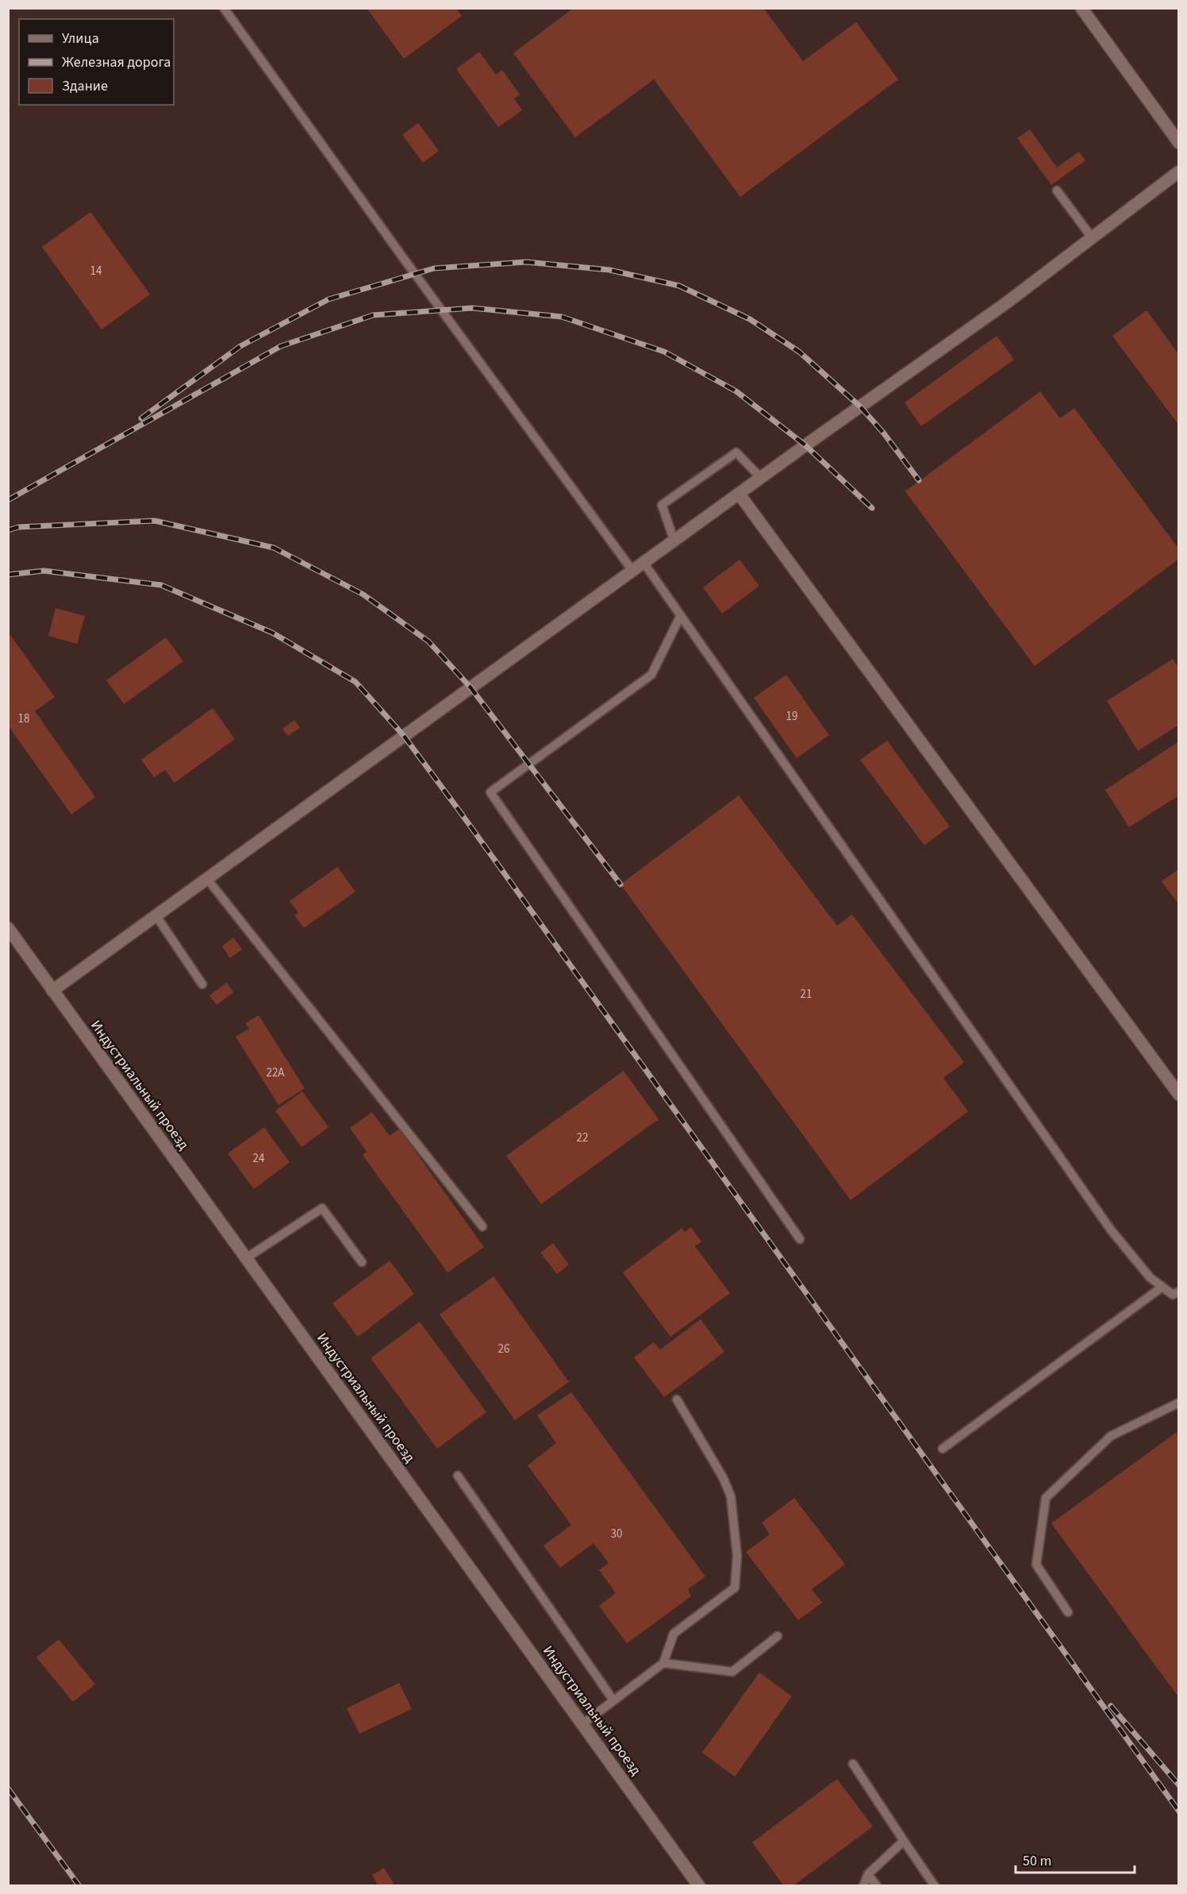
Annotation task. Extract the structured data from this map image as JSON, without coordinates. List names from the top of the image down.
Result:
{
  "streets": {
    "street": ["Индустриальный проезд"]
  },
  "house_numbers": [
    "14",
    "19",
    "18",
    "21",
    "22А",
    "22",
    "24",
    "26",
    "30"
  ],
  "legend": ["Улица", "Железная дорога", "Здание"],
  "scale_bar": "50 m"
}
